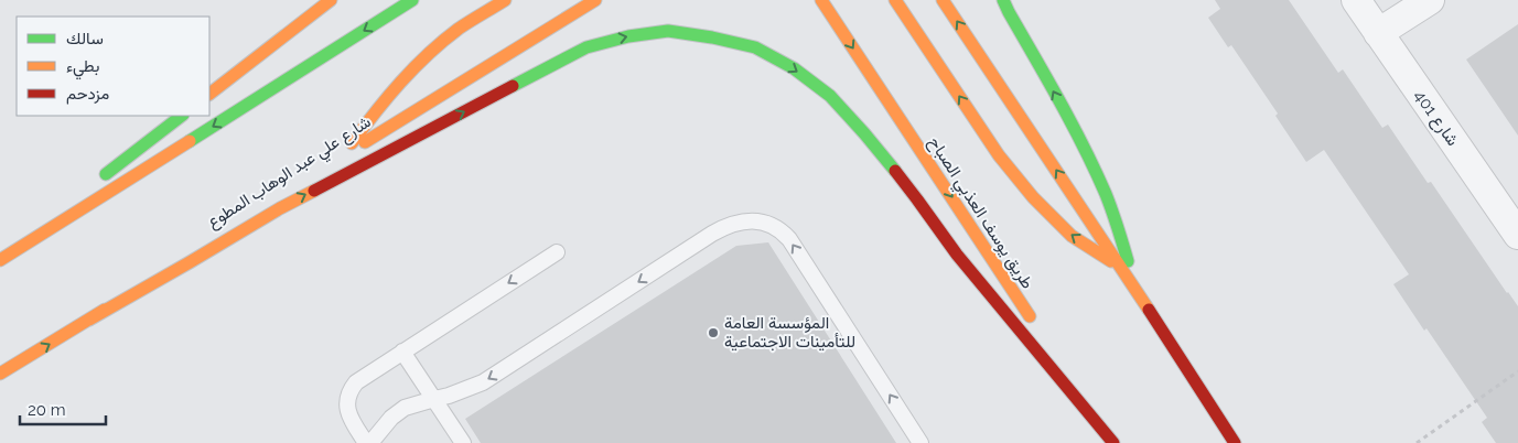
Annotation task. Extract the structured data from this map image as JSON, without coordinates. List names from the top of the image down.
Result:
{
  "streets": {
    "street": ["شارع 401", "شارع علي عبد الوهاب المطوع", "طريق يوسف العذبي الصباح"]
  },
  "places": ["المؤسسة العامة للتأمينات الاجتماعية"],
  "legend": ["سالك", "بطيء", "مزدحم"],
  "scale_bar": "20 m"
}
